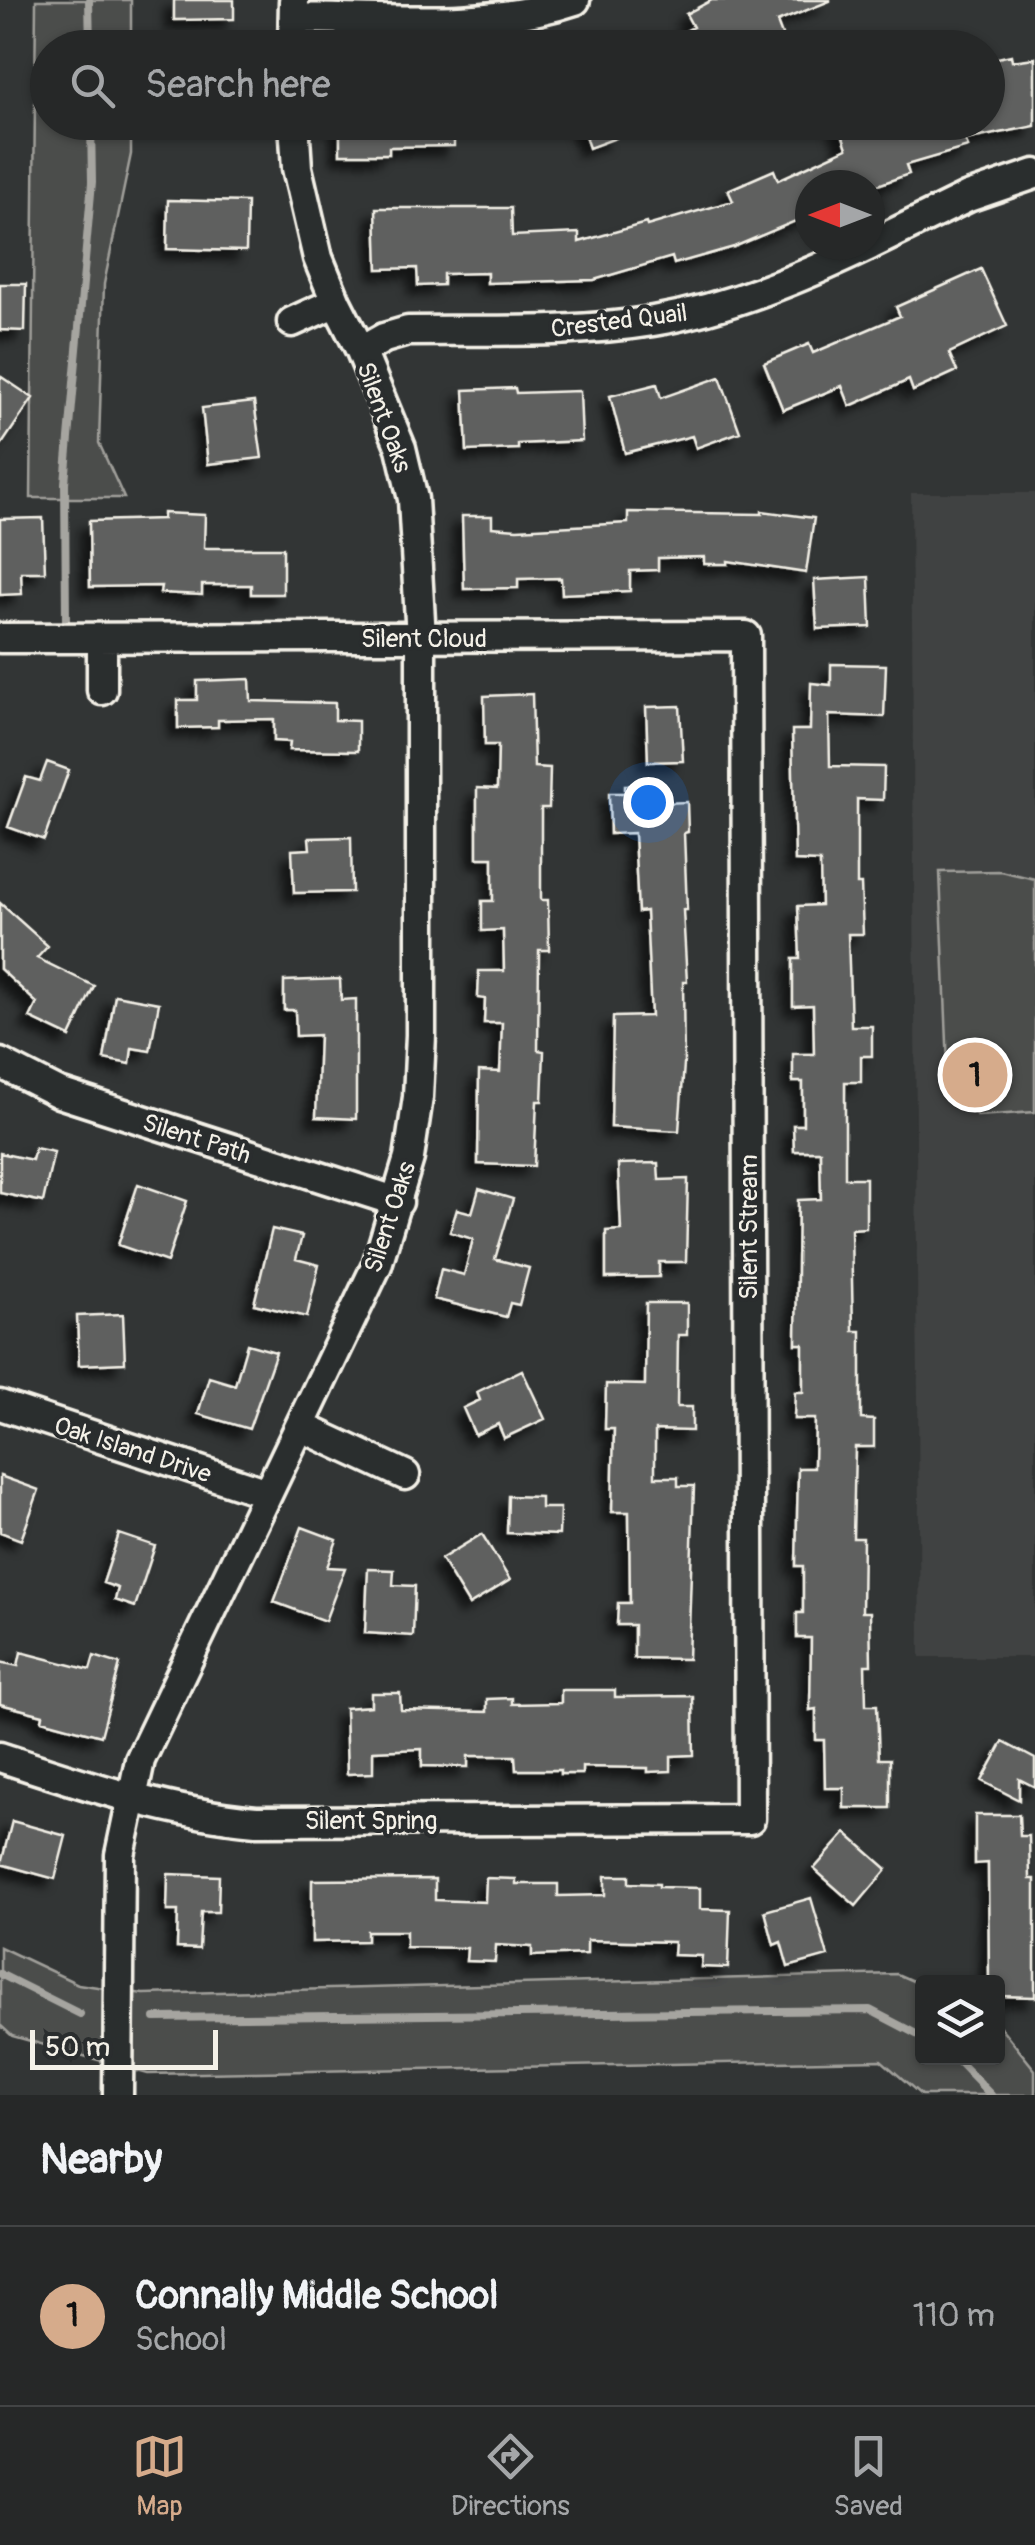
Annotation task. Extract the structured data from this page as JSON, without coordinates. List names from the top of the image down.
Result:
{
  "streets": {
    "street": [
      "Crested Quail",
      "Silent Oaks",
      "Silent Cloud",
      "Silent Path",
      "Silent Stream",
      "Oak Island Drive",
      "Silent Spring"
    ]
  },
  "crossings": [
    ["Crested Quail", "Silent Oaks"],
    ["Silent Oaks", "Silent Cloud"],
    ["Silent Oaks", "Silent Path"],
    ["Silent Oaks", "Oak Island Drive"],
    ["Silent Oaks", "Silent Spring"],
    ["Silent Cloud", "Silent Stream"],
    ["Silent Stream", "Silent Spring"]
  ],
  "scale_bar": "50 m",
  "north": "left",
  "page": {
    "search": "Search here",
    "pins": "1",
    "scale": "50 m",
    "heading": "Nearby",
    "list": [
      {
        "mark": "1",
        "name": "Connally Middle School",
        "note": "School",
        "value": "110 m"
      }
    ],
    "nav": ["Map", "Directions", "Saved"]
  }
}
